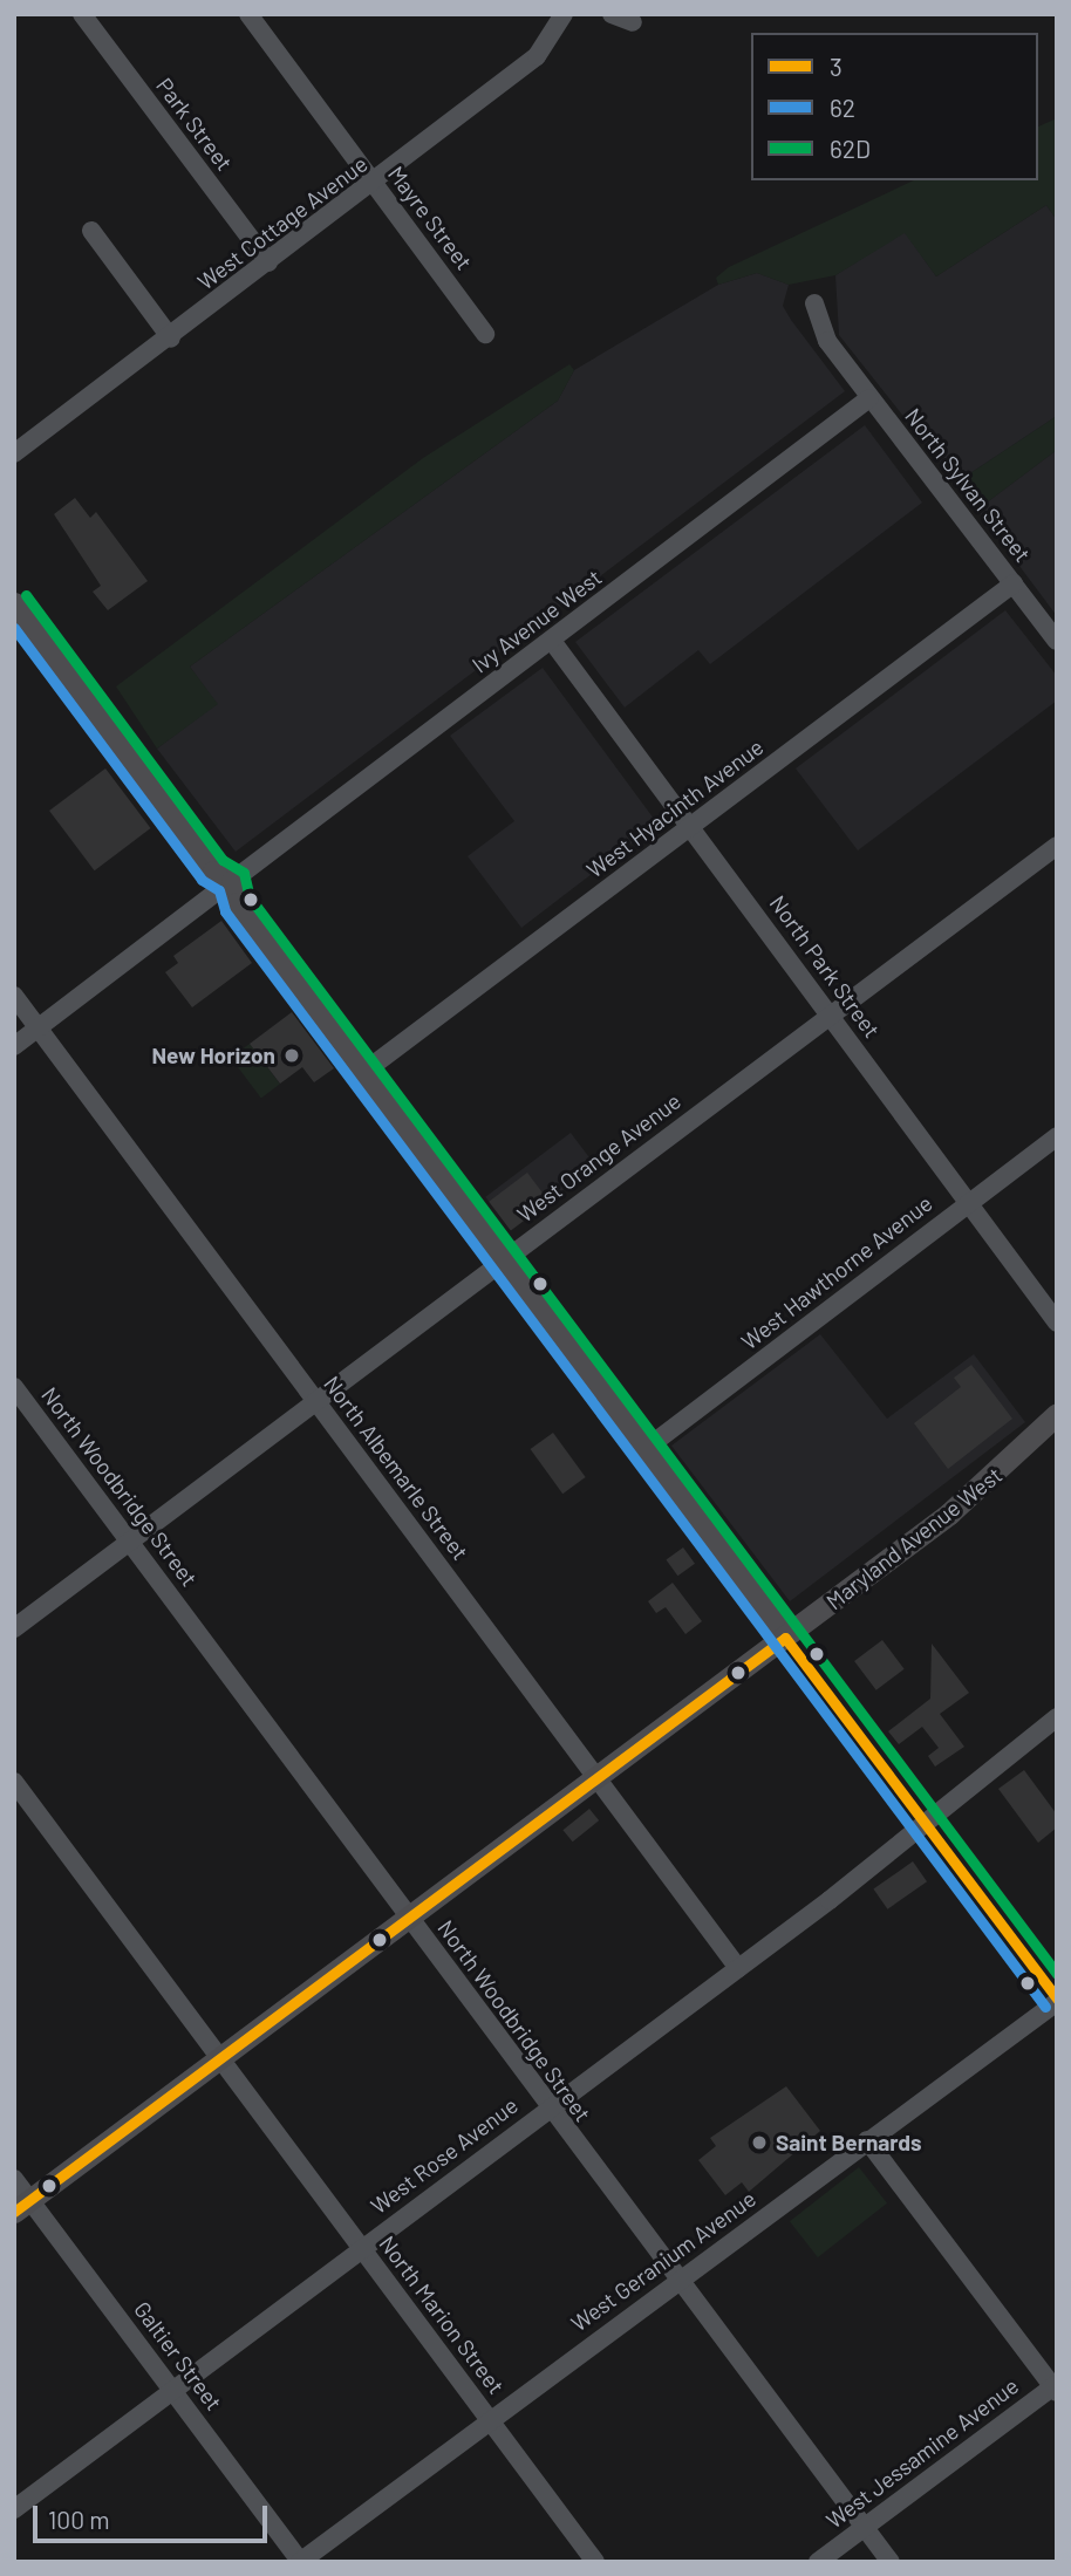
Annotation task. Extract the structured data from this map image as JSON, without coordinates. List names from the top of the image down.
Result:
{
  "streets": {
    "main road": ["Maryland Avenue West"],
    "street": [
      "Park Street",
      "Mayre Street",
      "West Cottage Avenue",
      "North Sylvan Street",
      "Ivy Avenue West",
      "West Hyacinth Avenue",
      "North Park Street",
      "West Orange Avenue",
      "West Hawthorne Avenue",
      "North Albemarle Street",
      "North Woodbridge Street",
      "West Rose Avenue",
      "West Geranium Avenue",
      "North Marion Street",
      "Galtier Street",
      "West Jessamine Avenue"
    ]
  },
  "crossings": [
    ["Park Street", "West Cottage Avenue"],
    ["Mayre Street", "West Cottage Avenue"],
    ["North Sylvan Street", "Ivy Avenue West"],
    ["North Sylvan Street", "West Hyacinth Avenue"],
    ["Ivy Avenue West", "North Park Street"],
    ["Ivy Avenue West", "North Albemarle Street"],
    ["West Hyacinth Avenue", "North Park Street"],
    ["North Park Street", "West Orange Avenue"],
    ["North Park Street", "West Hawthorne Avenue"],
    ["West Orange Avenue", "North Albemarle Street"],
    ["West Orange Avenue", "North Woodbridge Street"],
    ["North Albemarle Street", "Maryland Avenue West"],
    ["North Albemarle Street", "West Rose Avenue"],
    ["North Woodbridge Street", "Maryland Avenue West"],
    ["North Woodbridge Street", "West Rose Avenue"],
    ["North Woodbridge Street", "West Geranium Avenue"],
    ["North Woodbridge Street", "West Jessamine Avenue"],
    ["Maryland Avenue West", "North Marion Street"],
    ["Maryland Avenue West", "Galtier Street"],
    ["West Rose Avenue", "North Marion Street"],
    ["West Rose Avenue", "Galtier Street"],
    ["West Geranium Avenue", "North Marion Street"],
    ["West Geranium Avenue", "Galtier Street"]
  ],
  "places": ["New Horizon", "Saint Bernards"],
  "lines": ["transit line 62D", "transit line 62", "transit line 3"],
  "legend": ["3", "62", "62D"],
  "scale_bar": "100 m"
}
